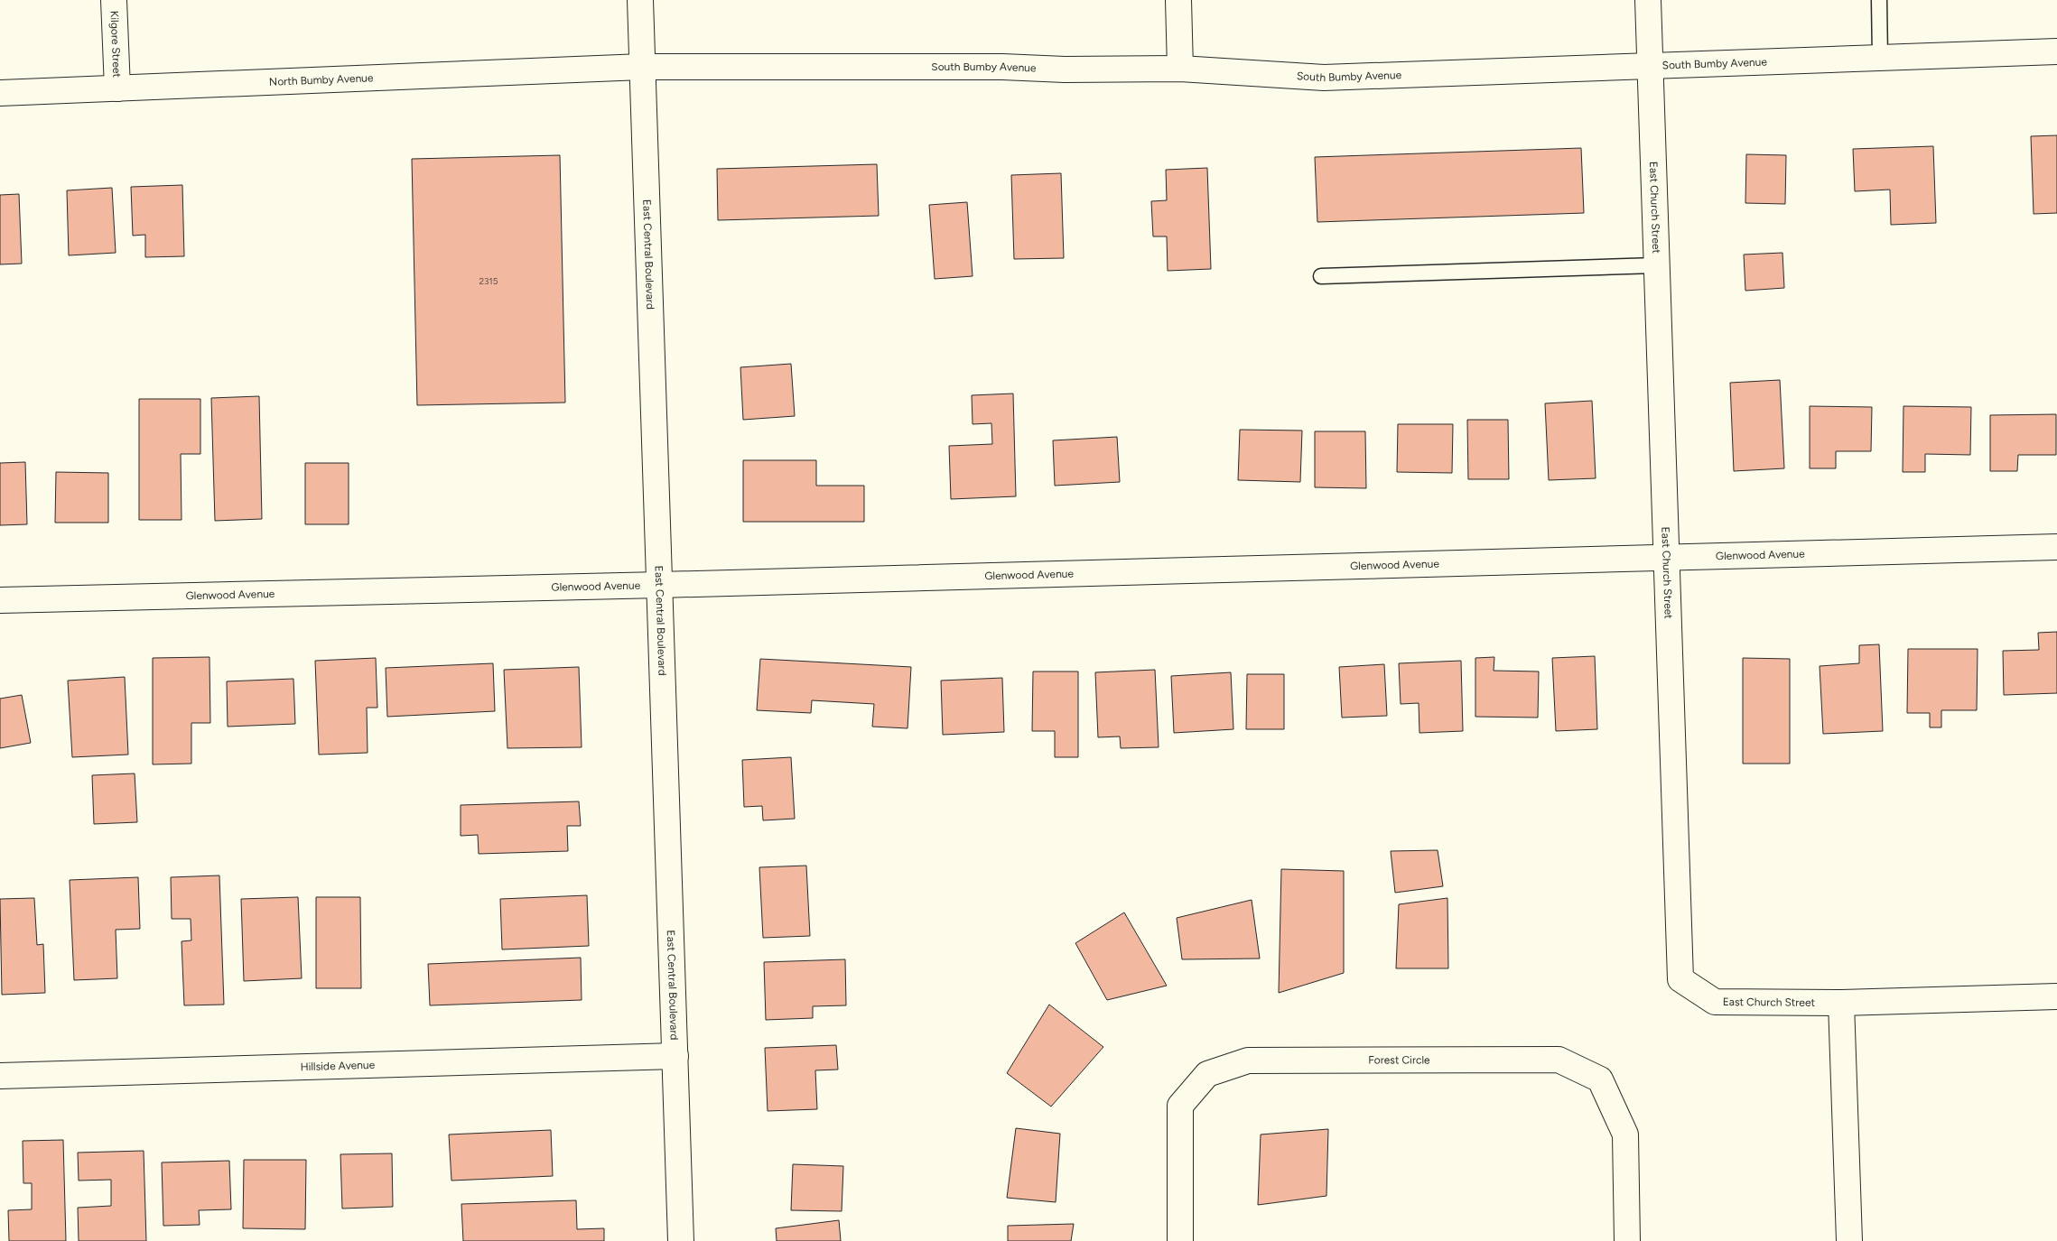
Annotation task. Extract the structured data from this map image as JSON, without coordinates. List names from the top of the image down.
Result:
{
  "streets": {
    "street": [
      "Kilgore Street",
      "South Bumby Avenue",
      "North Bumby Avenue",
      "East Church Street",
      "East Central Boulevard",
      "Glenwood Avenue",
      "Forest Circle",
      "Hillside Avenue"
    ]
  },
  "crossings": [
    ["Kilgore Street", "North Bumby Avenue"],
    ["South Bumby Avenue", "North Bumby Avenue"],
    ["South Bumby Avenue", "East Church Street"],
    ["South Bumby Avenue", "East Central Boulevard"],
    ["North Bumby Avenue", "East Central Boulevard"],
    ["East Church Street", "Glenwood Avenue"],
    ["East Central Boulevard", "Glenwood Avenue"],
    ["East Central Boulevard", "Hillside Avenue"]
  ],
  "house_numbers": ["2315"]
}
